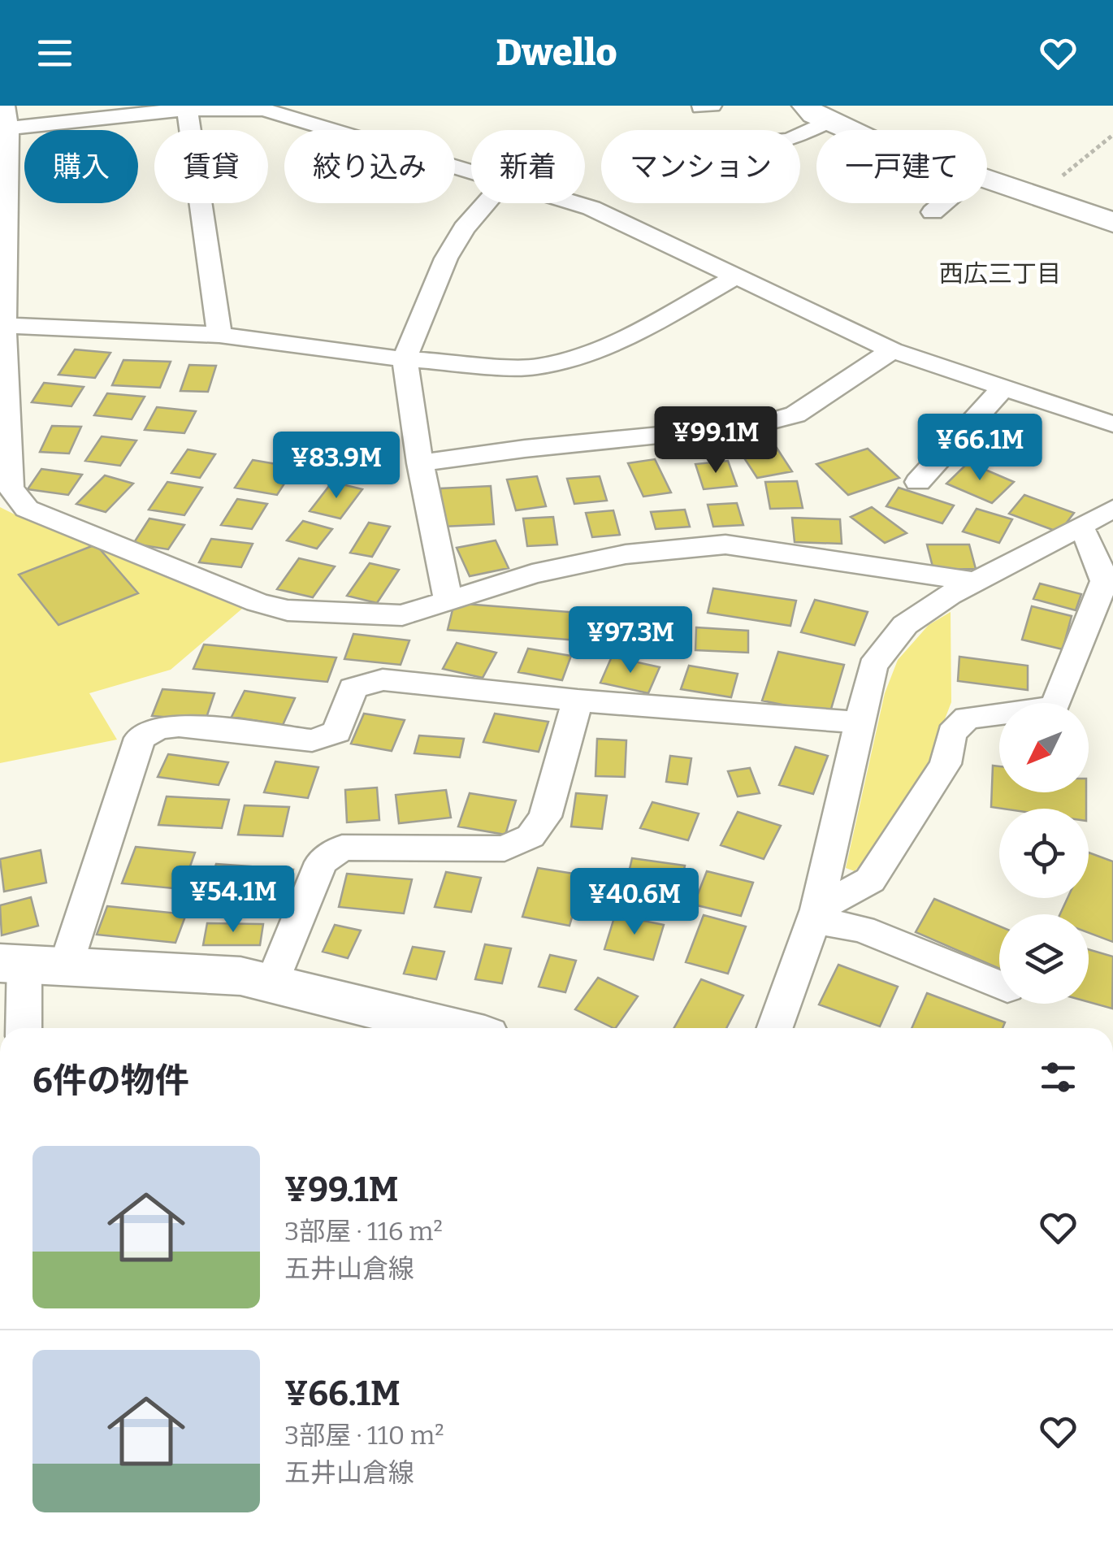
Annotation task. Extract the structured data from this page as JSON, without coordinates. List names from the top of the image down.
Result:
{
  "districts": ["西広三丁目"],
  "north": "bottom left",
  "page": {
    "header": "Dwello",
    "chip": [
      "購入",
      "賃貸",
      "絞り込み",
      "新着",
      "マンション",
      "一戸建て"
    ],
    "price": [
      "¥99.1M",
      "¥66.1M",
      "¥83.9M",
      "¥97.3M",
      "¥54.1M",
      "¥40.6M"
    ],
    "heading": "6件の物件",
    "list": [
      {
        "name": "¥99.1M",
        "note": "3部屋 · 116 m² · 五井山倉線"
      },
      {
        "name": "¥66.1M",
        "note": "3部屋 · 110 m² · 五井山倉線"
      }
    ]
  }
}
